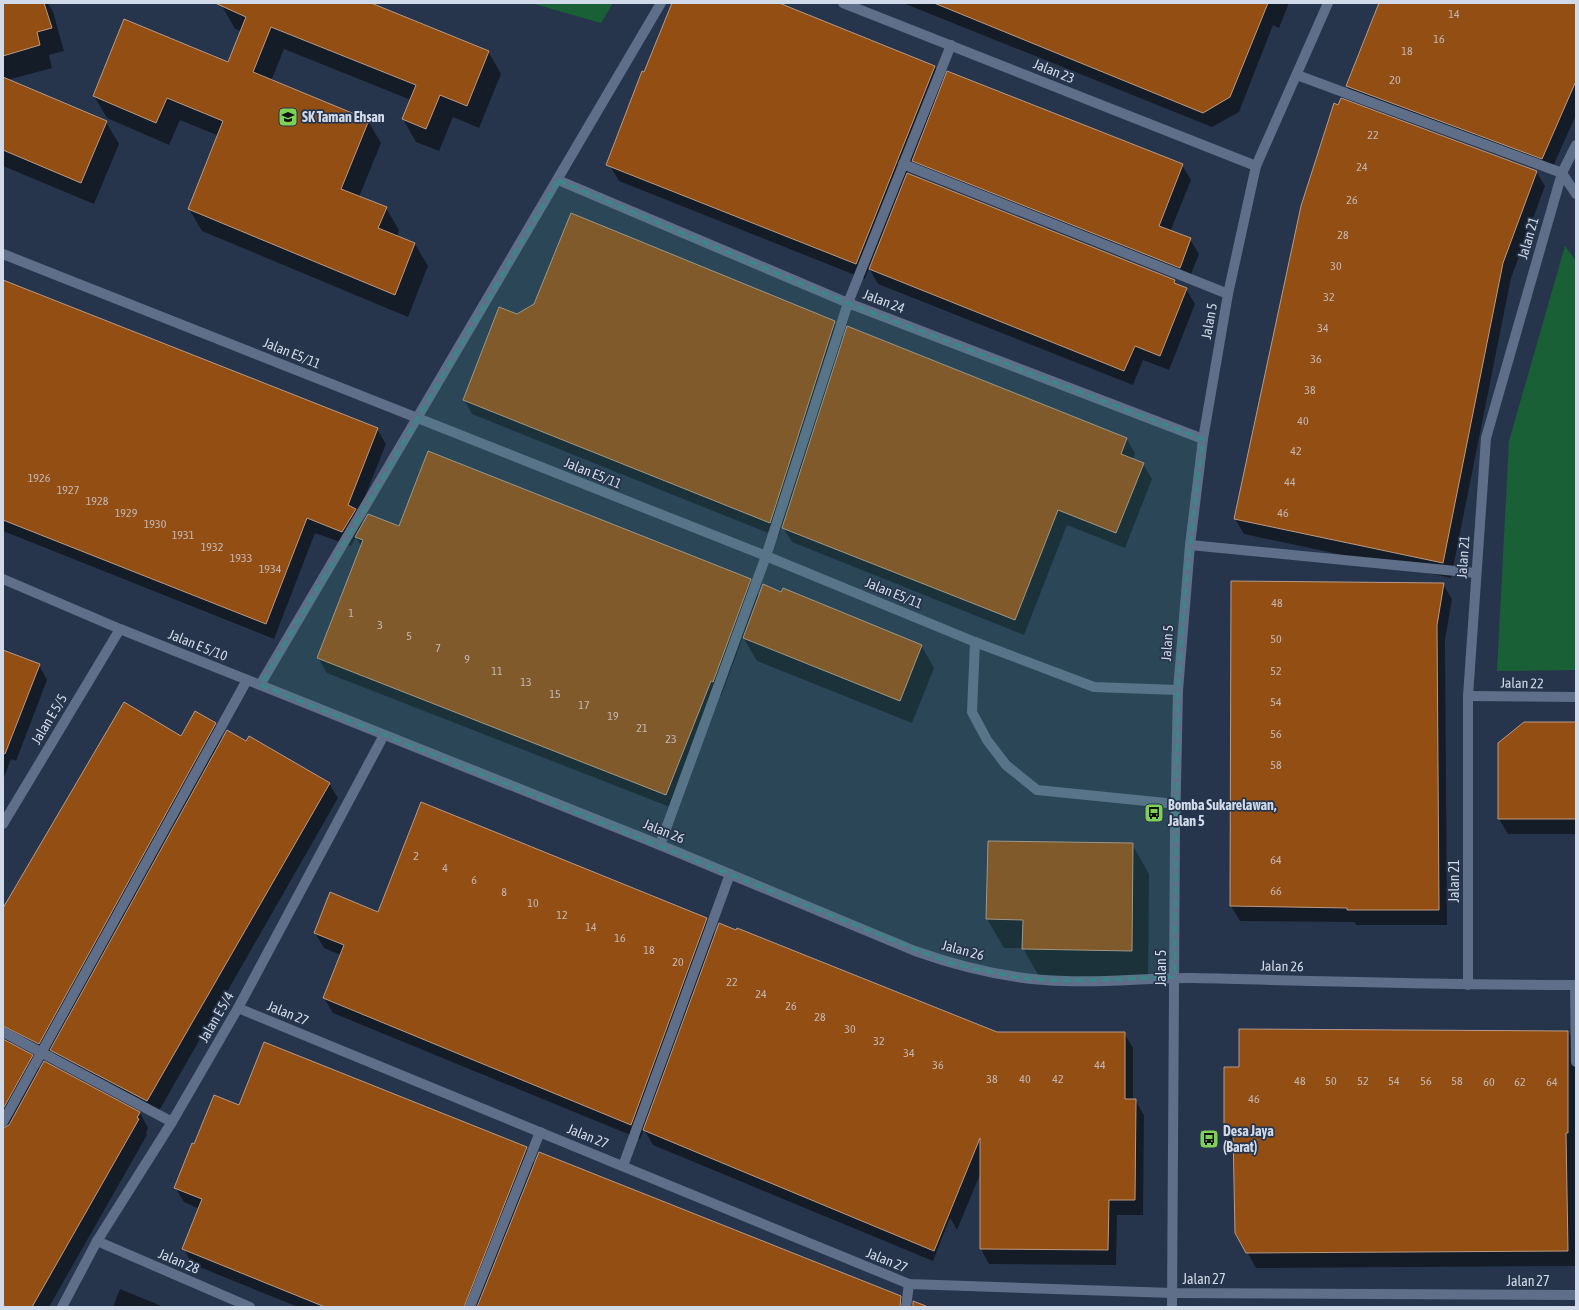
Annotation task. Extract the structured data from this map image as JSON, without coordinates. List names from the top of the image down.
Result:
{
  "streets": {
    "street": [
      "Jalan 23",
      "Jalan 21",
      "Jalan 24",
      "Jalan 5",
      "Jalan E5/11",
      "Jalan E 5/10",
      "Jalan 22",
      "Jalan E 5/5",
      "Jalan 26",
      "Jalan 27",
      "Jalan E 5/4",
      "Jalan 28"
    ]
  },
  "crossings": [
    ["Jalan 23", "Jalan 5"],
    ["Jalan 21", "Jalan 22"],
    ["Jalan 21", "Jalan 26"],
    ["Jalan 24", "Jalan 5"],
    ["Jalan 5", "Jalan E5/11"],
    ["Jalan 5", "Jalan 26"],
    ["Jalan 5", "Jalan 27"],
    ["Jalan E 5/10", "Jalan E 5/5"],
    ["Jalan E 5/10", "Jalan 26"],
    ["Jalan E 5/10", "Jalan E 5/4"],
    ["Jalan 26", "Jalan E 5/4"],
    ["Jalan 27", "Jalan E 5/4"],
    ["Jalan E 5/4", "Jalan 28"]
  ],
  "places": {
    "school or university": ["SK Taman Ehsan"],
    "bus stop": ["Bomba Sukarelawan, Jalan 5", "Desa Jaya (Barat)"]
  },
  "house_numbers": [
    "14",
    "16",
    "18",
    "20",
    "22",
    "24",
    "26",
    "28",
    "30",
    "32",
    "34",
    "36",
    "38",
    "40",
    "42",
    "1926",
    "44",
    "1927",
    "1928",
    "1929",
    "46",
    "1930",
    "1931",
    "1932",
    "1933",
    "1934",
    "48",
    "1",
    "3",
    "5",
    "50",
    "7",
    "9",
    "11",
    "52",
    "13",
    "15",
    "54",
    "17",
    "19",
    "21",
    "56",
    "23",
    "58",
    "2",
    "64",
    "4",
    "6",
    "66",
    "8",
    "10",
    "12",
    "14",
    "16",
    "18",
    "20",
    "22",
    "24",
    "26",
    "28",
    "30",
    "32",
    "34",
    "36",
    "44",
    "38",
    "40",
    "42",
    "48",
    "50",
    "52",
    "54",
    "56",
    "58",
    "60",
    "62",
    "64",
    "46"
  ]
}
